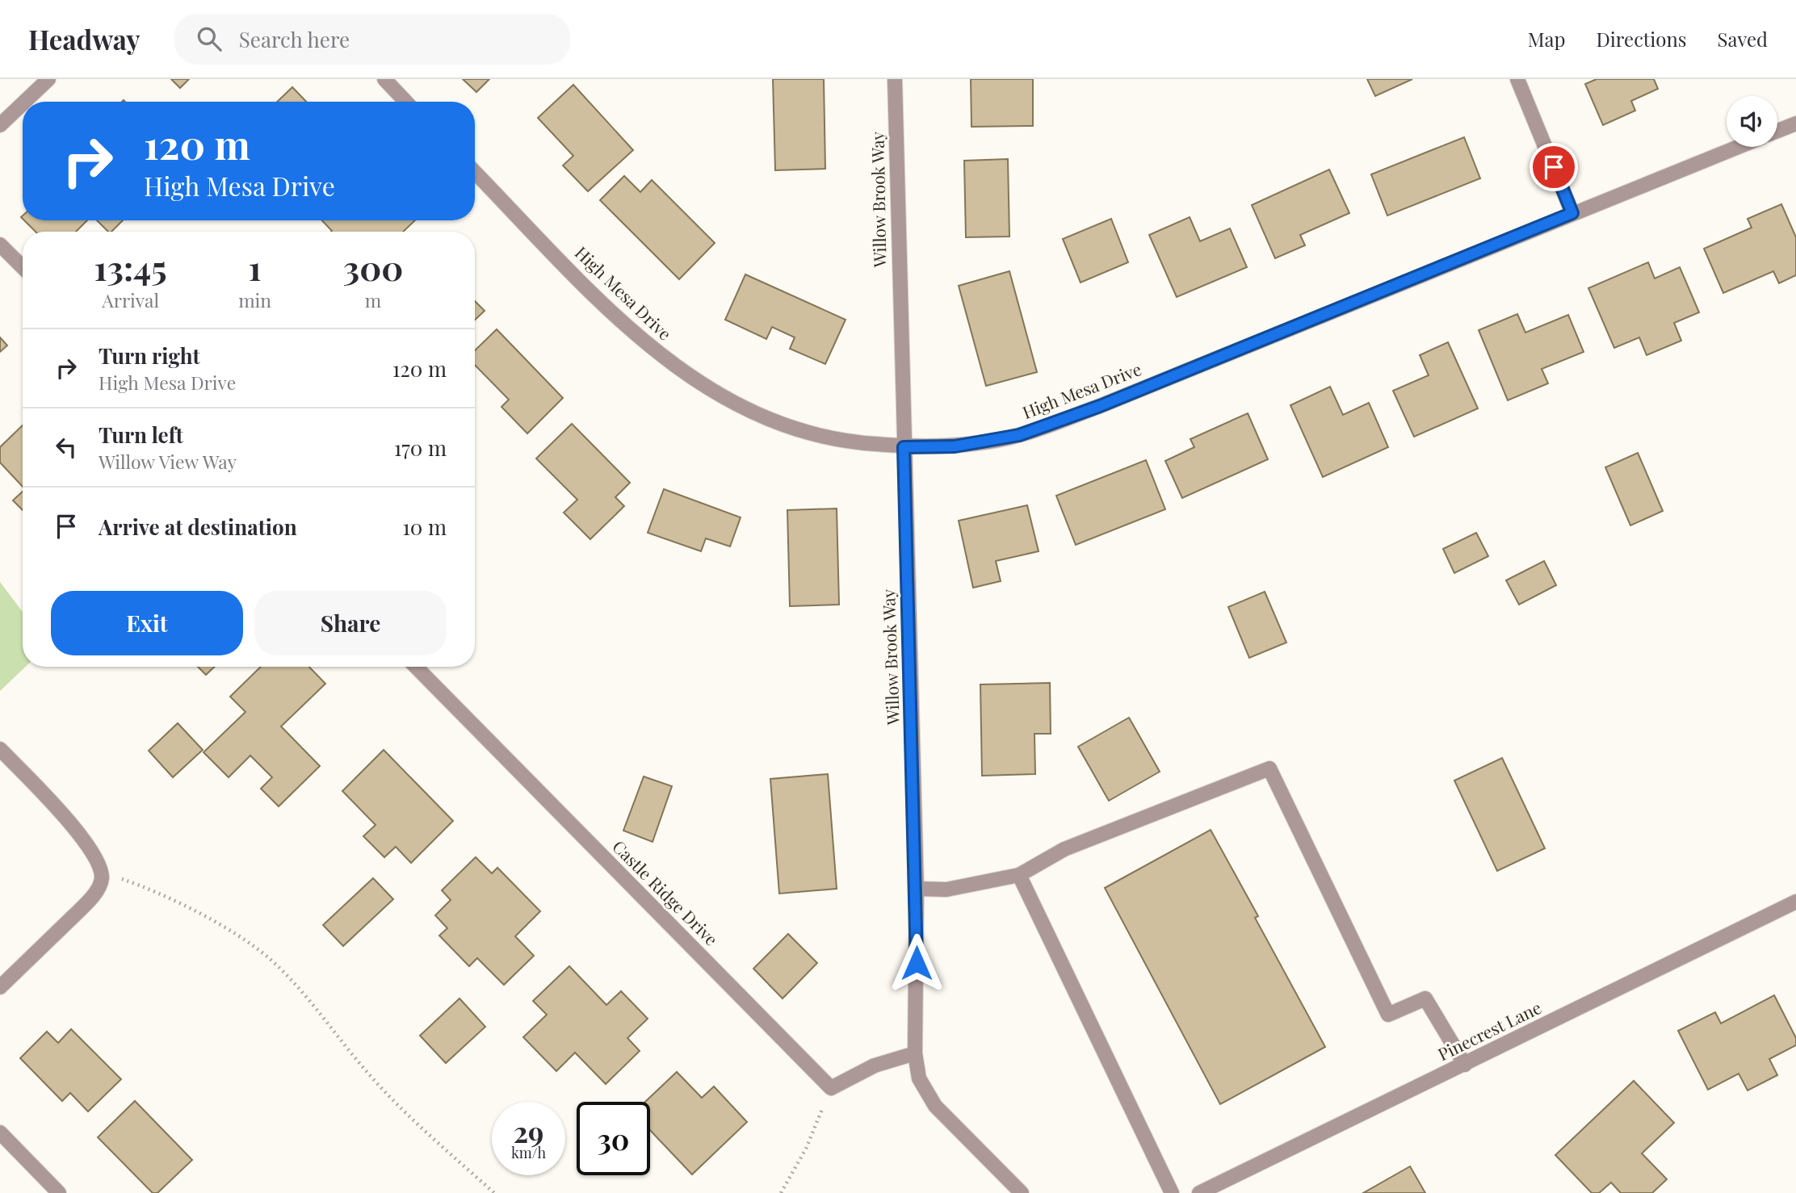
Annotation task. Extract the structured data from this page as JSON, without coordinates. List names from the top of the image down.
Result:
{
  "streets": {
    "street": [
      "Willow Brook Way",
      "High Mesa Drive",
      "Castle Ridge Drive",
      "Pinecrest Lane"
    ]
  },
  "crossings": [
    ["Willow Brook Way", "High Mesa Drive"]
  ],
  "page": {
    "header": "Headway",
    "search": "Search here",
    "nav": ["Map", "Directions", "Saved"],
    "turn": ["120 m", "High Mesa Drive"],
    "eta": [
      "13:45",
      "Arrival",
      "1",
      "min",
      "300",
      "m"
    ],
    "list": [
      {
        "name": "Turn right",
        "note": "High Mesa Drive",
        "value": "120 m"
      },
      {
        "name": "Turn left",
        "note": "Willow View Way",
        "value": "170 m"
      },
      {
        "name": "Arrive at destination",
        "value": "10 m"
      }
    ],
    "buttons": ["Exit", "Share"],
    "speed": "29 km/h",
    "limit": "30"
  }
}
